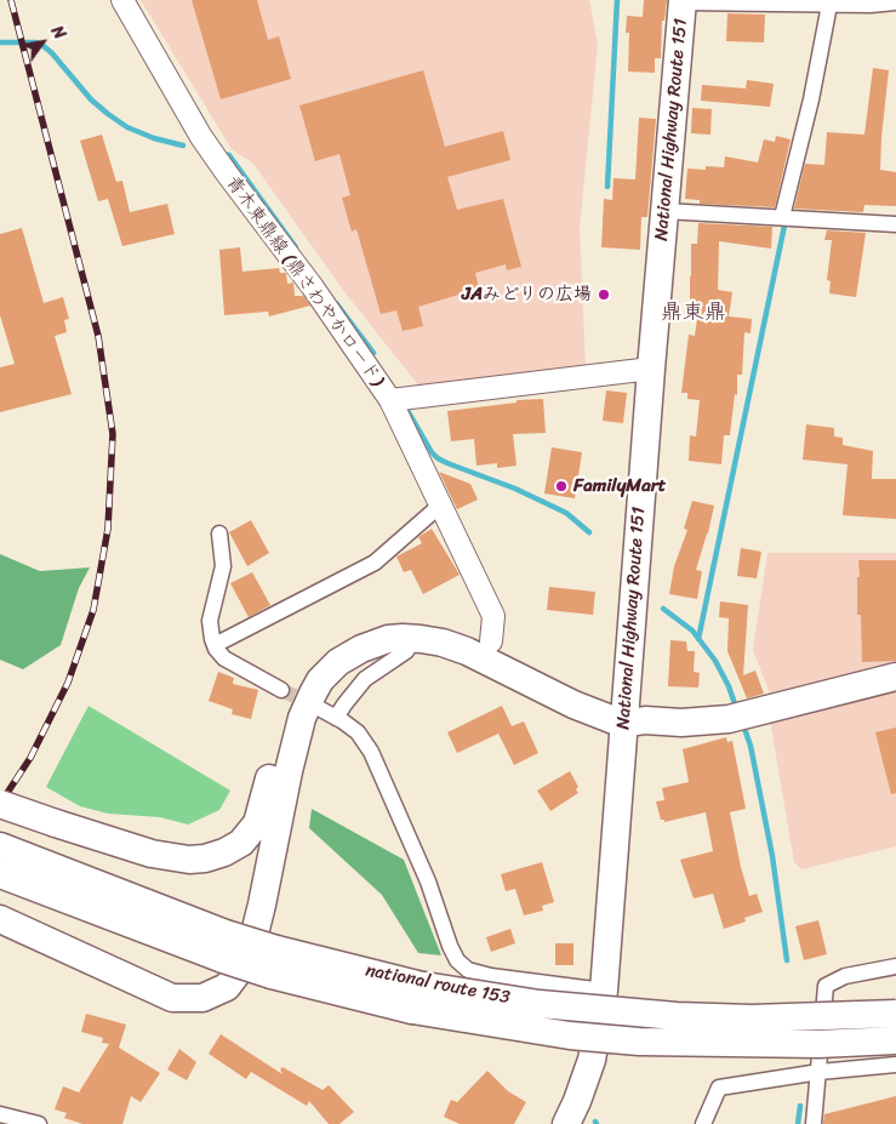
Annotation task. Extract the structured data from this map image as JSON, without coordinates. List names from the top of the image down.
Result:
{
  "streets": {
    "highway": ["National Highway Route 151", "national route 153"],
    "main road": ["青木東鼎線 (鼎さわやかロード)"]
  },
  "crossings": [
    ["National Highway Route 151", "青木東鼎線 (鼎さわやかロード)"]
  ],
  "districts": ["鼎東鼎"],
  "places": ["JAみどりの広場", "FamilyMart"],
  "north": "top right"
}
